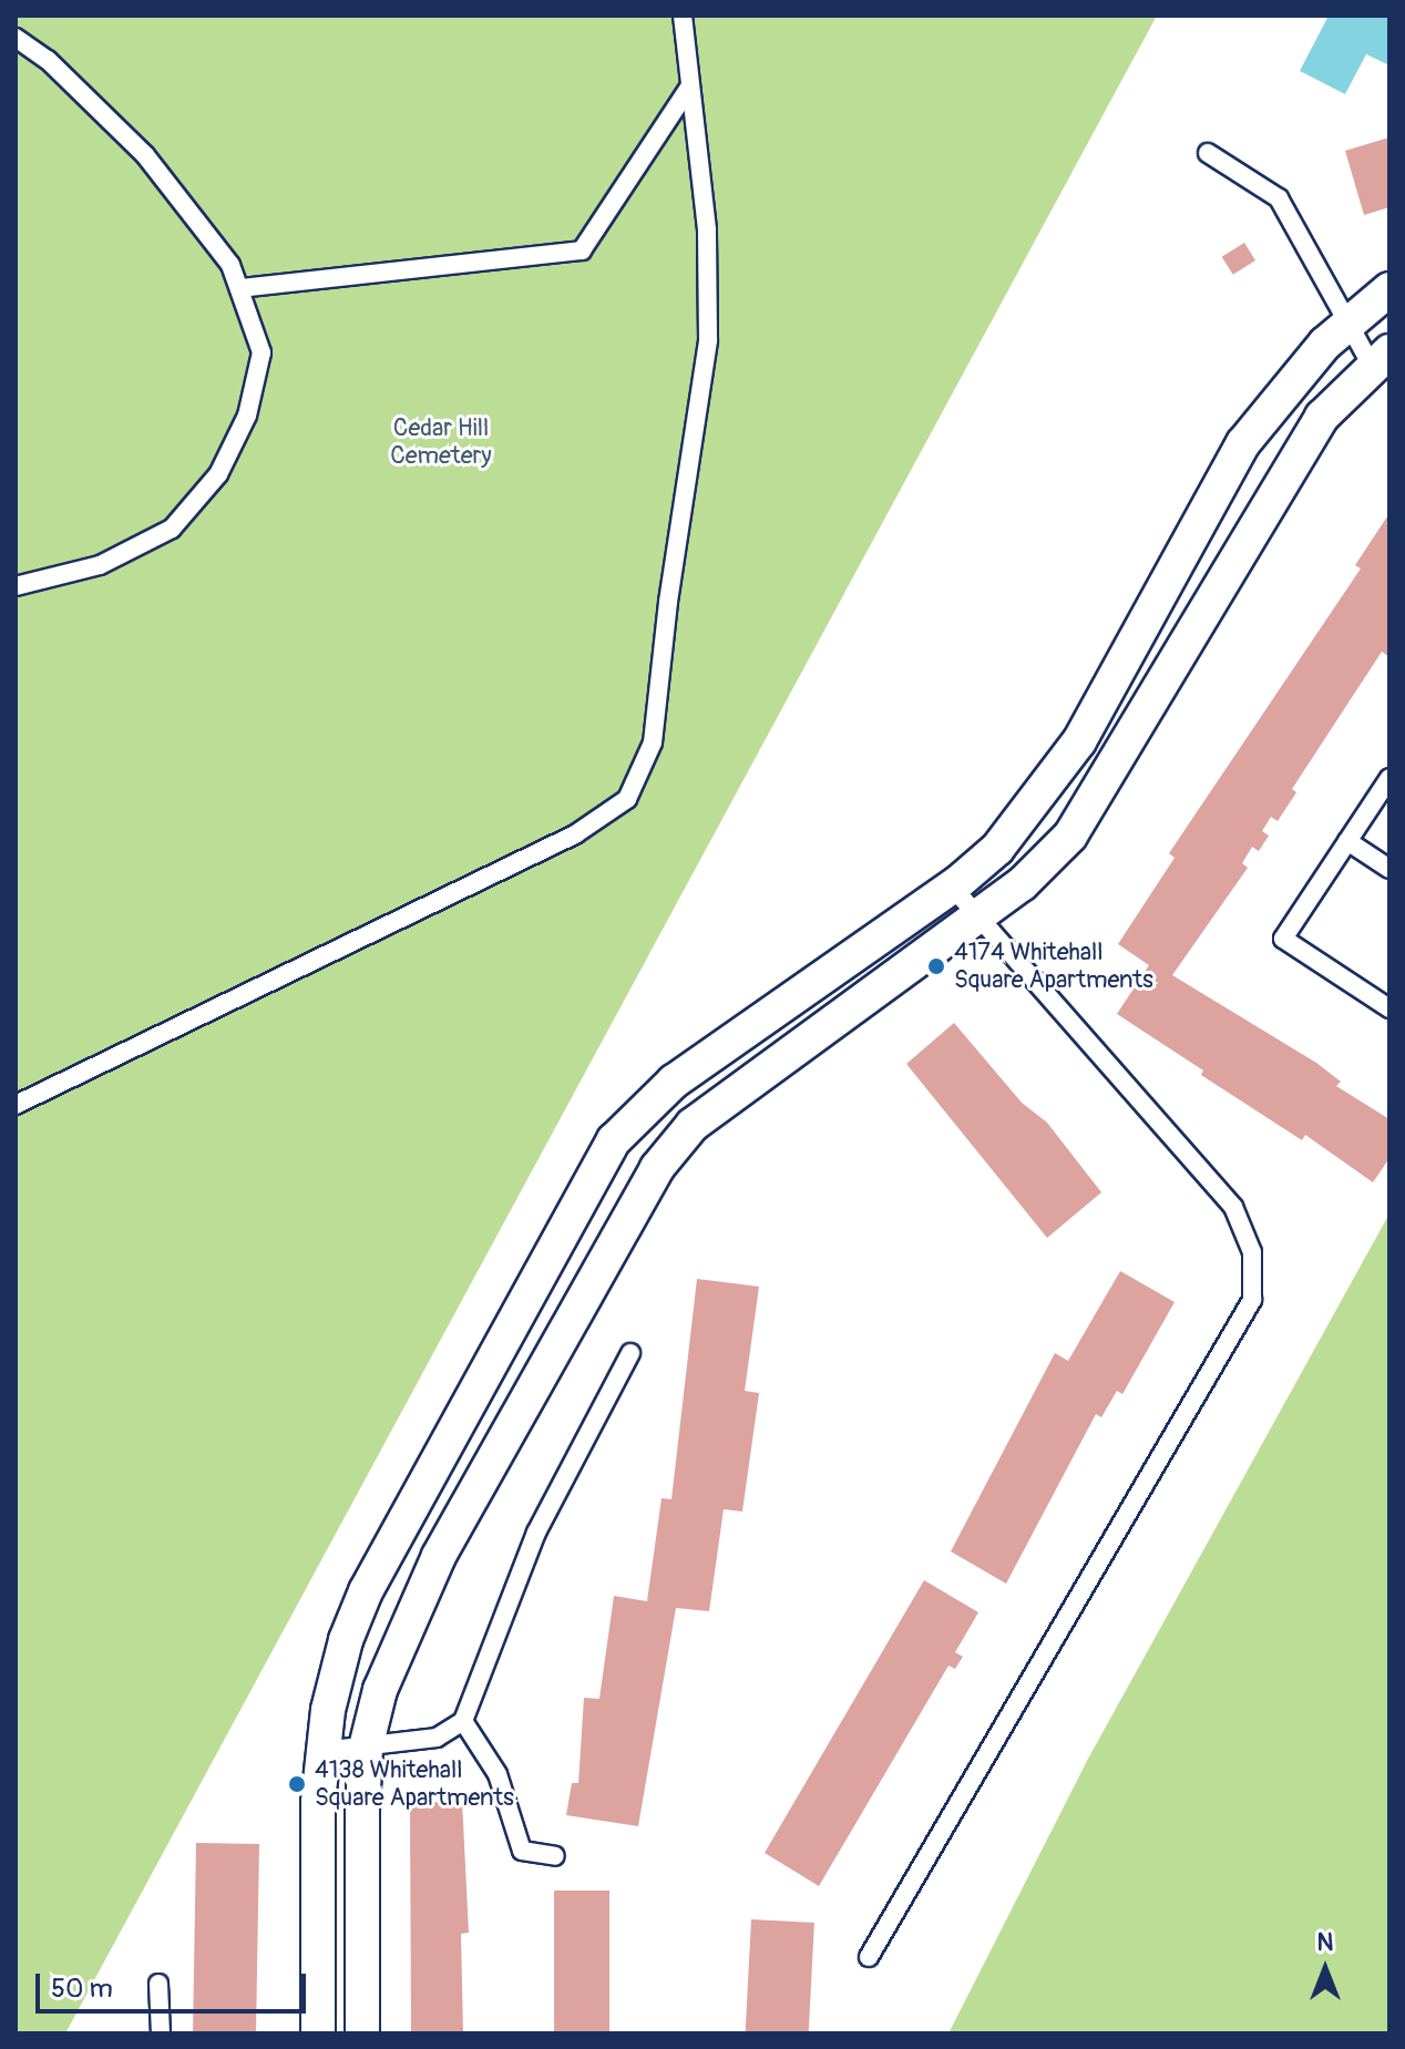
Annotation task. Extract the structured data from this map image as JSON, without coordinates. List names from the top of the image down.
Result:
{
  "parks": ["Cedar Hill Cemetery"],
  "places": ["4174 Whitehall Square Apartments", "4138 Whitehall Square Apartments"],
  "scale_bar": "50 m",
  "north": "top"
}
